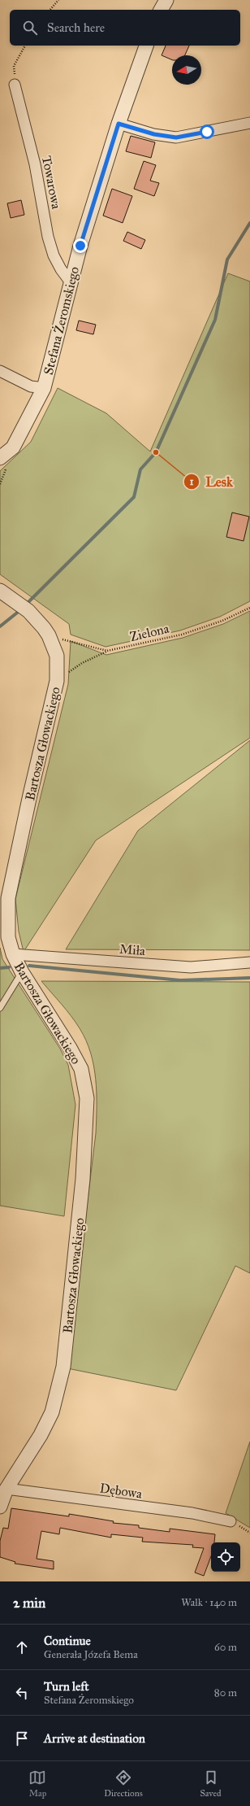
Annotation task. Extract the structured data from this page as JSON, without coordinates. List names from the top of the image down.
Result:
{
  "streets": {
    "street": [
      "Towarowa",
      "Stefana Żeromskiego",
      "Bartosza Głowackiego",
      "Miła",
      "Dębowa"
    ],
    "path": ["Zielona"]
  },
  "crossings": [
    ["Towarowa", "Stefana Żeromskiego"],
    ["Zielona", "Bartosza Głowackiego"],
    ["Bartosza Głowackiego", "Miła"],
    ["Bartosza Głowackiego", "Dębowa"]
  ],
  "places": ["Lesk"],
  "north": "left",
  "page": {
    "search": "Search here",
    "heading": ["2 min", "Walk · 140 m"],
    "list": [
      ["Continue", "Generała Józefa Bema", "60 m"],
      ["Turn left", "Stefana Żeromskiego", "80 m"],
      "Arrive at destination"
    ],
    "nav": ["Map", "Directions", "Saved"]
  }
}
